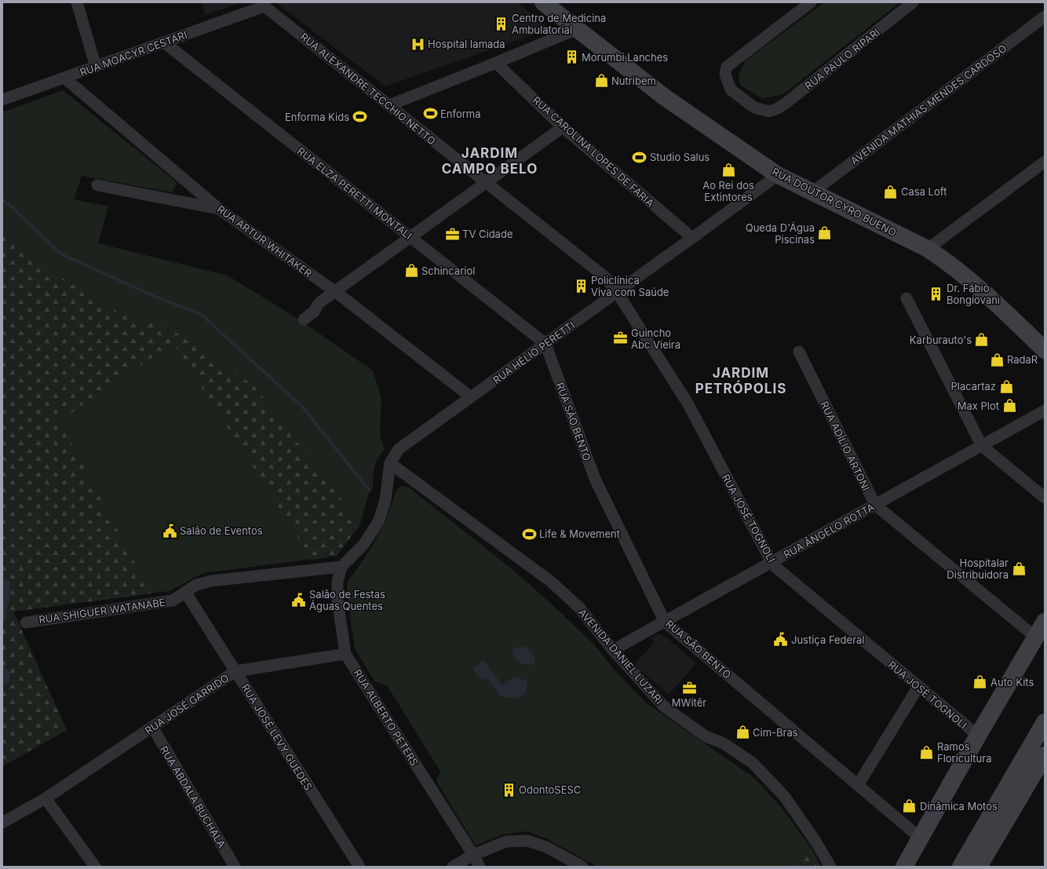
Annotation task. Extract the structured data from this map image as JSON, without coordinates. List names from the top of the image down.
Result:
{
  "streets": {
    "street": [
      "RUA MOACYR CESTARI",
      "RUA PAULO RIPARI",
      "RUA ALEXANDRE TECCHIO NETTO",
      "AVENIDA MATHIAS MENDES CARDOSO",
      "RUA CAROLINA LOPES DE FARIA",
      "RUA ELZA PERETTI MONTALI",
      "RUA DOUTOR CYRO BUENO",
      "RUA ARTUR WHITAKER",
      "RUA HÉLIO PERETTI",
      "RUA SÃO BENTO",
      "RUA ADÍLIO ARTONI",
      "RUA JOSÉ TOGNOLI",
      "RUA ÂNGELO ROTTA",
      "RUA SHIGUER WATANABE",
      "AVENIDA DANIEL LUZARI",
      "RUA JOSÉ GARRIDO",
      "RUA ALBERTO PETERS",
      "RUA JOSÉ LEVY GUEDES",
      "RUA ABDALA BUCHALA"
    ]
  },
  "crossings": [
    ["RUA MOACYR CESTARI", "RUA ALEXANDRE TECCHIO NETTO"],
    ["RUA MOACYR CESTARI", "RUA ELZA PERETTI MONTALI"],
    ["RUA MOACYR CESTARI", "RUA ARTUR WHITAKER"],
    ["RUA ALEXANDRE TECCHIO NETTO", "RUA HÉLIO PERETTI"],
    ["RUA ALEXANDRE TECCHIO NETTO", "RUA JOSÉ TOGNOLI"],
    ["AVENIDA MATHIAS MENDES CARDOSO", "RUA DOUTOR CYRO BUENO"],
    ["RUA CAROLINA LOPES DE FARIA", "RUA HÉLIO PERETTI"],
    ["RUA ELZA PERETTI MONTALI", "RUA HÉLIO PERETTI"],
    ["RUA ELZA PERETTI MONTALI", "RUA SÃO BENTO"],
    ["RUA DOUTOR CYRO BUENO", "RUA HÉLIO PERETTI"],
    ["RUA ARTUR WHITAKER", "RUA HÉLIO PERETTI"],
    ["RUA HÉLIO PERETTI", "RUA SÃO BENTO"],
    ["RUA HÉLIO PERETTI", "RUA JOSÉ TOGNOLI"],
    ["RUA HÉLIO PERETTI", "RUA SHIGUER WATANABE"],
    ["RUA HÉLIO PERETTI", "AVENIDA DANIEL LUZARI"],
    ["RUA HÉLIO PERETTI", "RUA ALBERTO PETERS"],
    ["RUA SÃO BENTO", "RUA ÂNGELO ROTTA"],
    ["RUA ADÍLIO ARTONI", "RUA ÂNGELO ROTTA"],
    ["RUA JOSÉ TOGNOLI", "RUA ÂNGELO ROTTA"],
    ["RUA ÂNGELO ROTTA", "AVENIDA DANIEL LUZARI"],
    ["RUA SHIGUER WATANABE", "RUA ALBERTO PETERS"],
    ["RUA SHIGUER WATANABE", "RUA JOSÉ LEVY GUEDES"],
    ["RUA JOSÉ GARRIDO", "RUA ALBERTO PETERS"],
    ["RUA JOSÉ GARRIDO", "RUA JOSÉ LEVY GUEDES"],
    ["RUA JOSÉ GARRIDO", "RUA ABDALA BUCHALA"]
  ],
  "districts": ["JARDIM CAMPO BELO", "JARDIM PETRÓPOLIS"],
  "places": {
    "building": [
      "Centro de Medicina Ambulatorial",
      "Morumbi Lanches",
      "Policlínica Viva com Saúde",
      "Dr. Fábio Bongiovani",
      "OdontoSESC"
    ],
    "hospital": ["Hospital Iamada"],
    "shop": [
      "Nutribem",
      "Ao Rei dos Extintores",
      "Casa Loft",
      "Queda D'Água Piscinas",
      "Schincariol",
      "Karburauto's",
      "RadaR",
      "Placartaz",
      "Max Plot",
      "Hospitalar Distribuidora",
      "Auto Kits",
      "Cim-Bras",
      "Ramos Floricultura",
      "Dinâmica Motos"
    ],
    "sports": [
      "Enforma",
      "Enforma Kids",
      "Studio Salus",
      "Life & Movement"
    ],
    "office": ["TV Cidade", "Guincho Abc Vieira", "MWitêr"],
    "public building": ["Salão de Eventos", "Salão de Festas Águas Quentes", "Justiça Federal"]
  }
}
